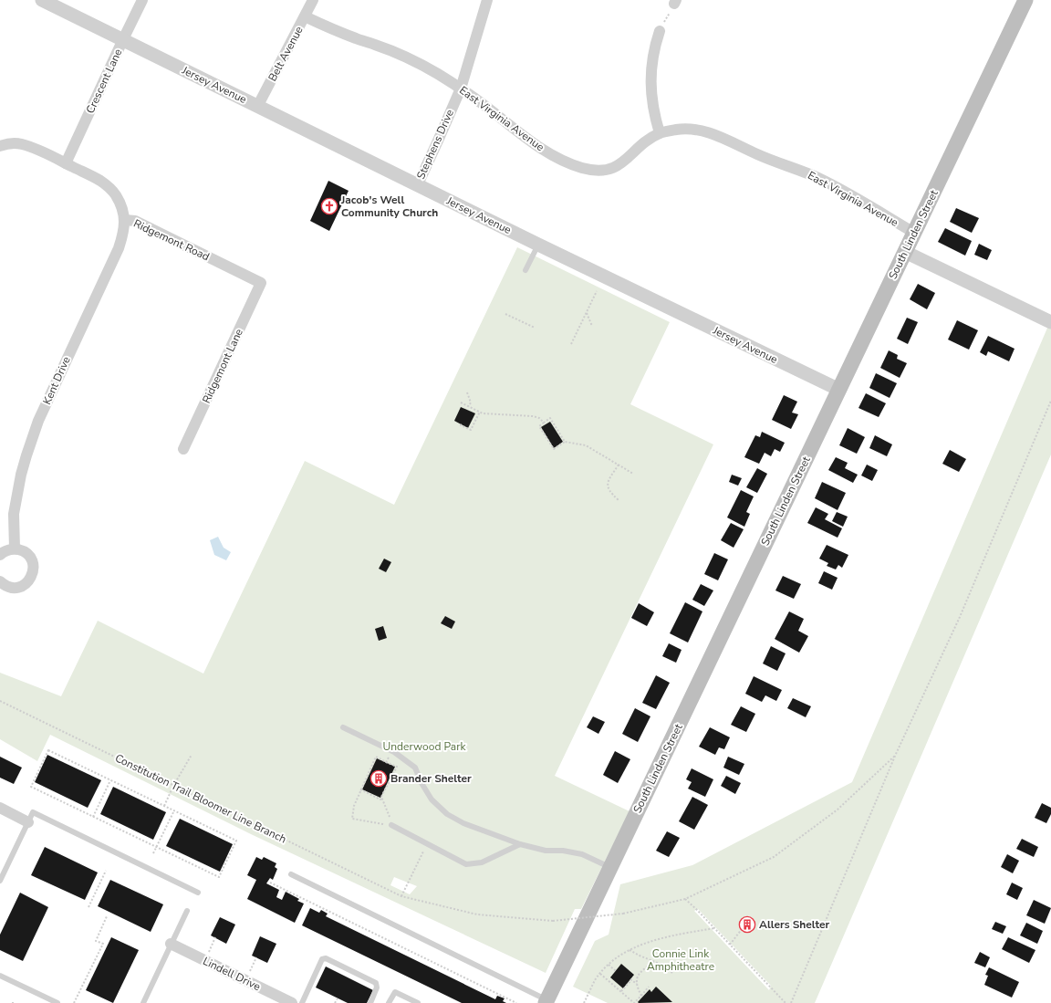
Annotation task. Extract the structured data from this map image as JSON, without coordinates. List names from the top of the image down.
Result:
{
  "streets": {
    "main road": ["South Linden Street"],
    "street": [
      "Belt Avenue",
      "Crescent Lane",
      "Jersey Avenue",
      "East Virginia Avenue",
      "Stephens Drive",
      "Ridgemont Road",
      "Ridgemont Lane",
      "Kent Drive",
      "Lindell Drive"
    ],
    "path": ["Constitution Trail Bloomer Line Branch"]
  },
  "crossings": [
    ["Belt Avenue", "Jersey Avenue"],
    ["Belt Avenue", "East Virginia Avenue"],
    ["Crescent Lane", "Jersey Avenue"],
    ["Crescent Lane", "Ridgemont Road"],
    ["Jersey Avenue", "Stephens Drive"],
    ["Jersey Avenue", "South Linden Street"],
    ["East Virginia Avenue", "Stephens Drive"],
    ["East Virginia Avenue", "South Linden Street"],
    ["Ridgemont Road", "Ridgemont Lane"],
    ["Ridgemont Road", "Kent Drive"]
  ],
  "parks": ["Underwood Park", "Connie Link Amphitheatre"],
  "places": {
    "church": ["Jacob's Well Community Church"],
    "building": ["Brander Shelter", "Allers Shelter"]
  }
}
